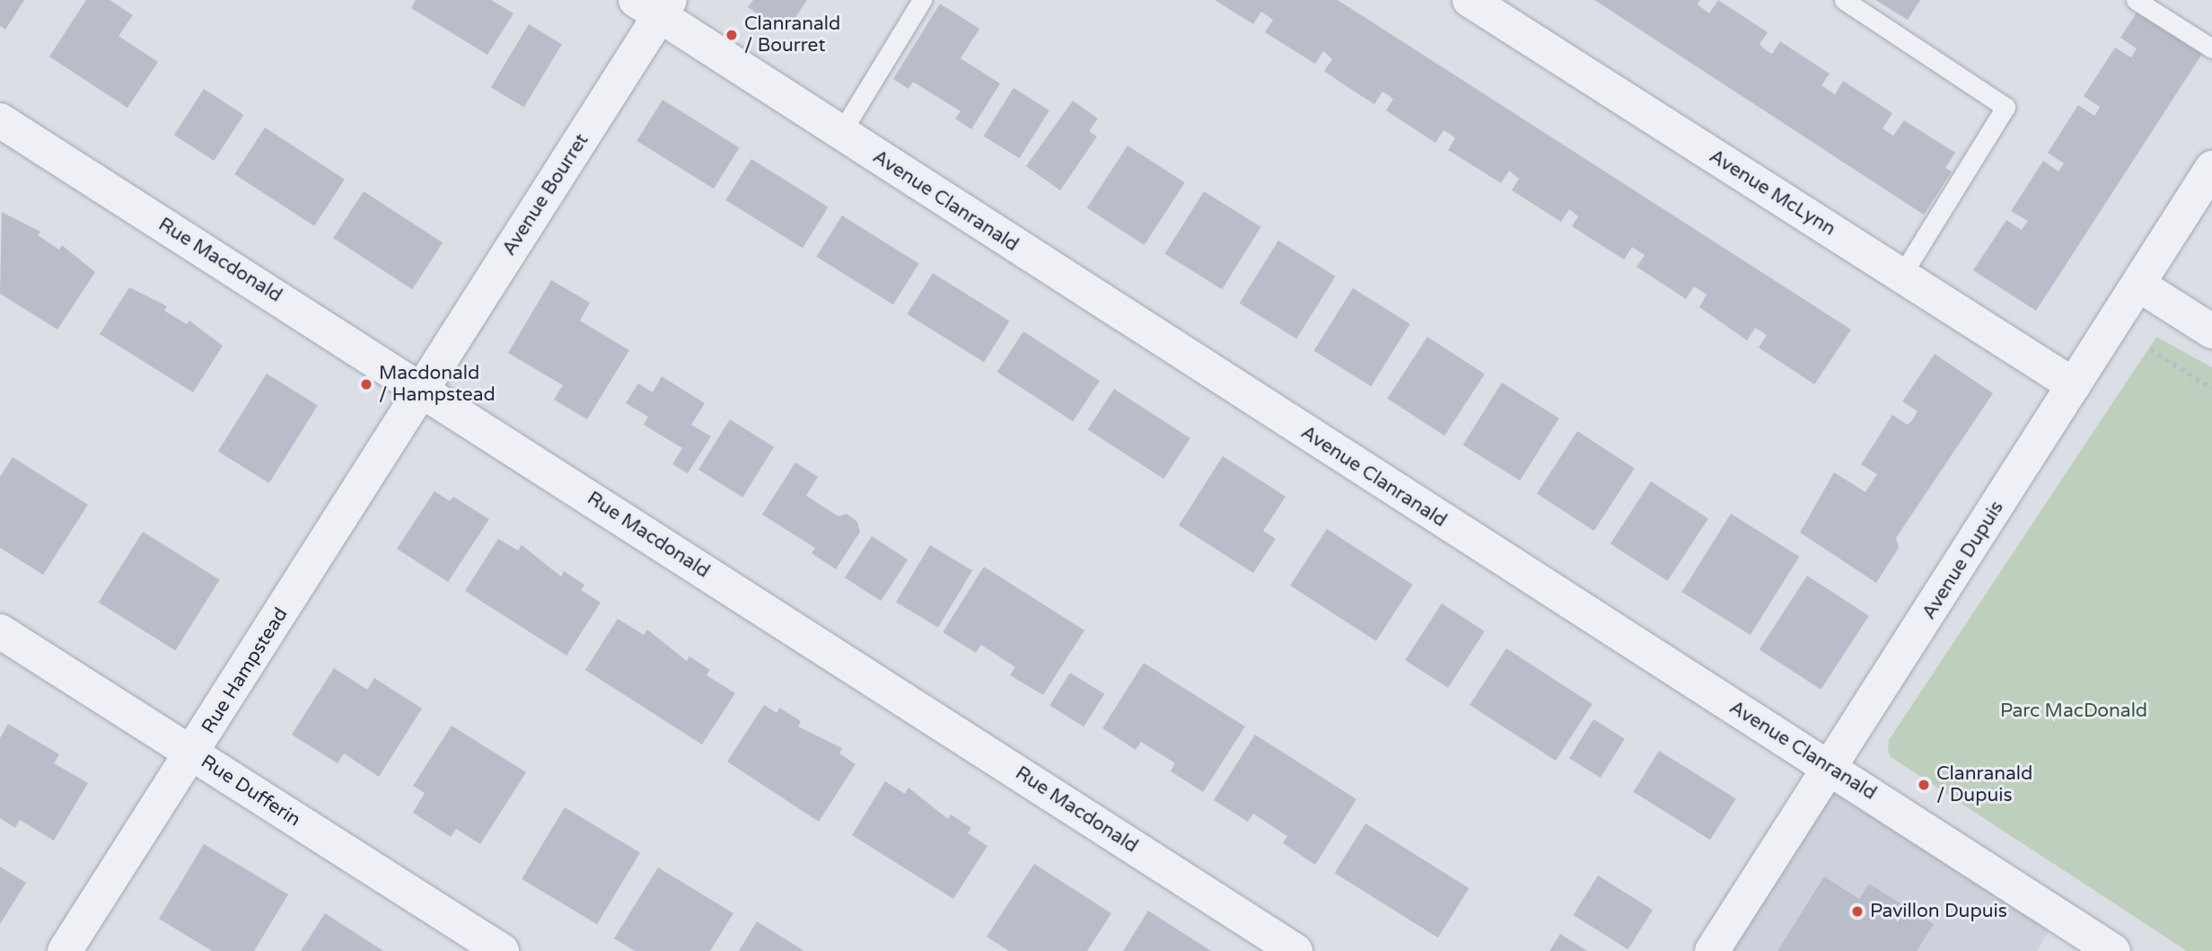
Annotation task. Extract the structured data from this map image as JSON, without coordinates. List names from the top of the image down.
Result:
{
  "streets": {
    "street": [
      "Avenue McLynn",
      "Avenue Bourret",
      "Avenue Clanranald",
      "Rue Macdonald",
      "Avenue Dupuis",
      "Rue Hampstead",
      "Rue Dufferin"
    ]
  },
  "crossings": [
    ["Avenue McLynn", "Avenue Dupuis"],
    ["Avenue Bourret", "Avenue Clanranald"],
    ["Avenue Bourret", "Rue Macdonald"],
    ["Avenue Bourret", "Rue Hampstead"],
    ["Avenue Clanranald", "Avenue Dupuis"],
    ["Rue Macdonald", "Rue Hampstead"],
    ["Rue Hampstead", "Rue Dufferin"]
  ],
  "parks": ["Parc MacDonald"],
  "places": [
    "Clanranald / Bourret",
    "Macdonald / Hampstead",
    "Clanranald / Dupuis",
    "Pavillon Dupuis"
  ]
}
